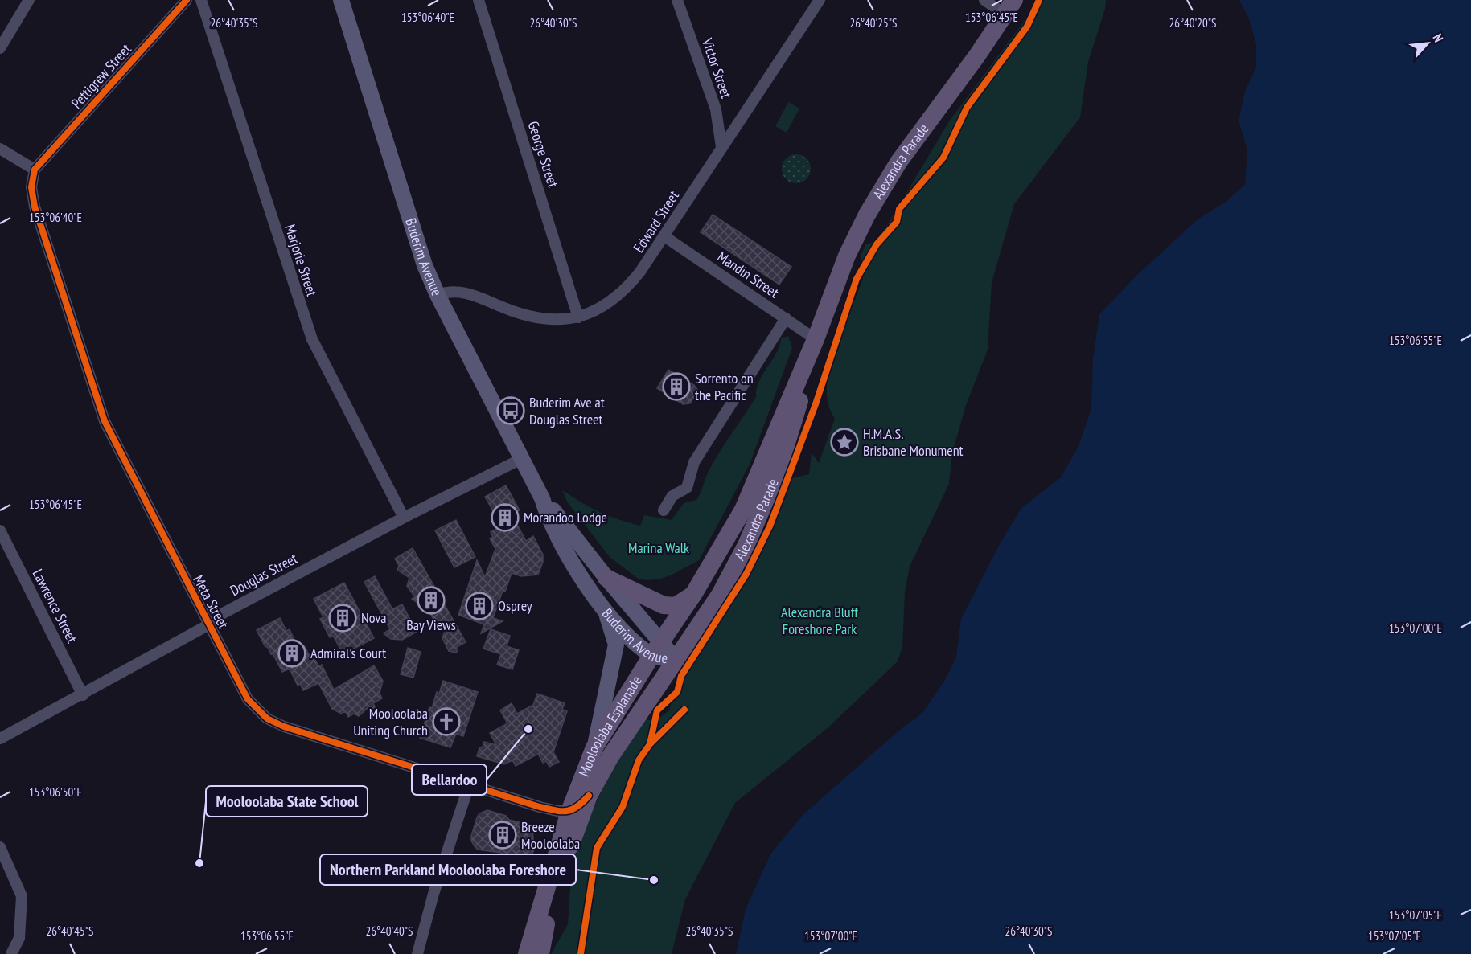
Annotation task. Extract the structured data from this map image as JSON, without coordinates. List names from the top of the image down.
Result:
{
  "streets": {
    "main road": ["Alexandra Parade", "Buderim Avenue", "Mooloolaba Esplanade"],
    "street": [
      "Victor Street",
      "Pettigrew Street",
      "George Street",
      "Edward Street",
      "Marjorie Street",
      "Mandin Street",
      "Douglas Street",
      "Meta Street",
      "Lawrence Street"
    ]
  },
  "crossings": [
    ["Victor Street", "Edward Street"],
    ["Pettigrew Street", "Meta Street"],
    ["George Street", "Edward Street"],
    ["Alexandra Parade", "Buderim Avenue"],
    ["Alexandra Parade", "Mandin Street"],
    ["Alexandra Parade", "Mooloolaba Esplanade"],
    ["Edward Street", "Buderim Avenue"],
    ["Edward Street", "Mandin Street"],
    ["Buderim Avenue", "Douglas Street"],
    ["Buderim Avenue", "Mooloolaba Esplanade"],
    ["Marjorie Street", "Douglas Street"],
    ["Douglas Street", "Meta Street"],
    ["Douglas Street", "Lawrence Street"],
    ["Meta Street", "Mooloolaba Esplanade"]
  ],
  "parks": ["Marina Walk", "Alexandra Bluff Foreshore Park"],
  "places": {
    "building": [
      "Sorrento on the Pacific",
      "Morandoo Lodge",
      "Bay Views",
      "Osprey",
      "Nova",
      "Admiral's Court",
      "Breeze Mooloolaba"
    ],
    "bus stop": ["Buderim Ave at Douglas Street"],
    "place": ["H.M.A.S. Brisbane Monument"],
    "church": ["Mooloolaba Uniting Church"],
    "other": ["Bellardoo", "Mooloolaba State School", "Northern Parkland Mooloolaba Foreshore"]
  },
  "north": "top right",
  "coordinates": [
    "153°06'40\"E",
    "153°06'45\"E",
    "26°40'35\"S",
    "26°40'30\"S",
    "26°40'25\"S",
    "26°40'20\"S",
    "153°06'55\"E",
    "153°07'00\"E",
    "153°06'50\"E",
    "153°07'05\"E",
    "26°40'45\"S",
    "26°40'40\"S"
  ]
}
